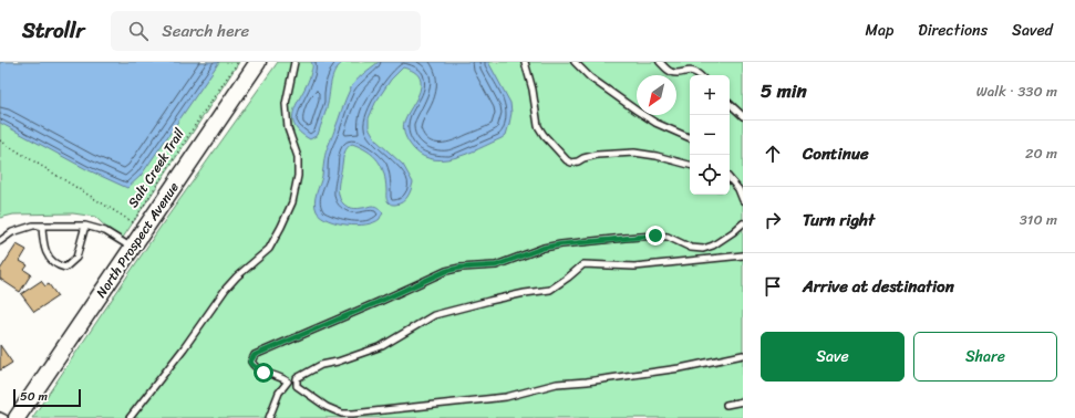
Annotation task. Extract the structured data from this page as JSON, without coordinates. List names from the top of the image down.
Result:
{
  "streets": {
    "main road": ["North Prospect Avenue"],
    "path": ["Salt Creek Trail"]
  },
  "scale_bar": "50 m",
  "north": "bottom left",
  "page": {
    "header": "Strollr",
    "search": "Search here",
    "nav": ["Map", "Directions", "Saved"],
    "heading": ["5 min", "Walk · 330 m"],
    "map_buttons": ["+", "−"],
    "list": [
      ["Continue", "20 m"],
      ["Turn right", "310 m"],
      "Arrive at destination"
    ],
    "buttons": ["Save", "Share"],
    "scale": "50 m"
  }
}
